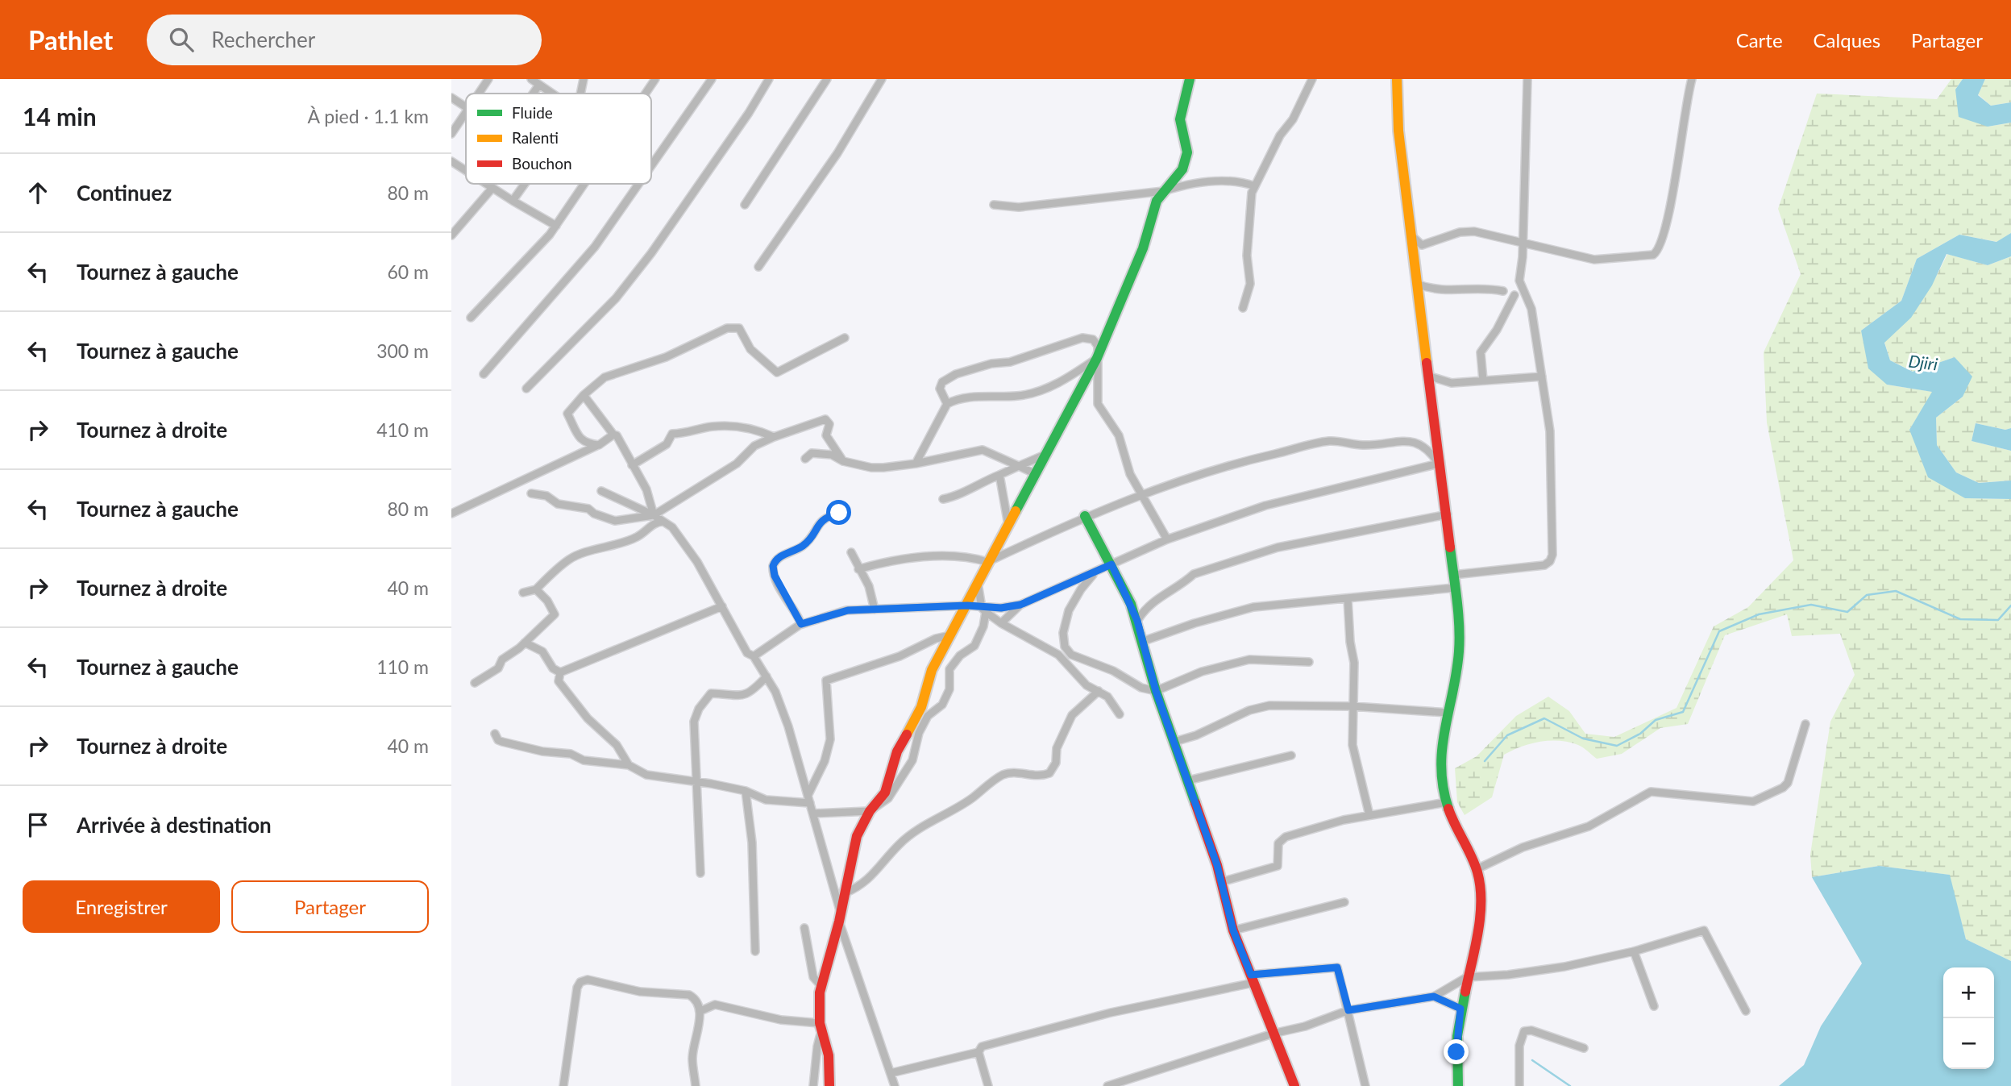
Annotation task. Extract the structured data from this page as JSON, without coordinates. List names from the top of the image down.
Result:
{
  "water": ["Djiri"],
  "legend": ["Fluide", "Ralenti", "Bouchon"],
  "page": {
    "header": "Pathlet",
    "search": "Rechercher",
    "nav": ["Carte", "Calques", "Partager"],
    "heading": ["14 min", "À pied · 1.1 km"],
    "list": [
      ["Continuez", "80 m"],
      ["Tournez à gauche", "60 m"],
      ["Tournez à gauche", "300 m"],
      ["Tournez à droite", "410 m"],
      ["Tournez à gauche", "80 m"],
      ["Tournez à droite", "40 m"],
      ["Tournez à gauche", "110 m"],
      ["Tournez à droite", "40 m"],
      "Arrivée à destination"
    ],
    "buttons": ["Enregistrer", "Partager"],
    "map_buttons": ["+", "−"]
  }
}
